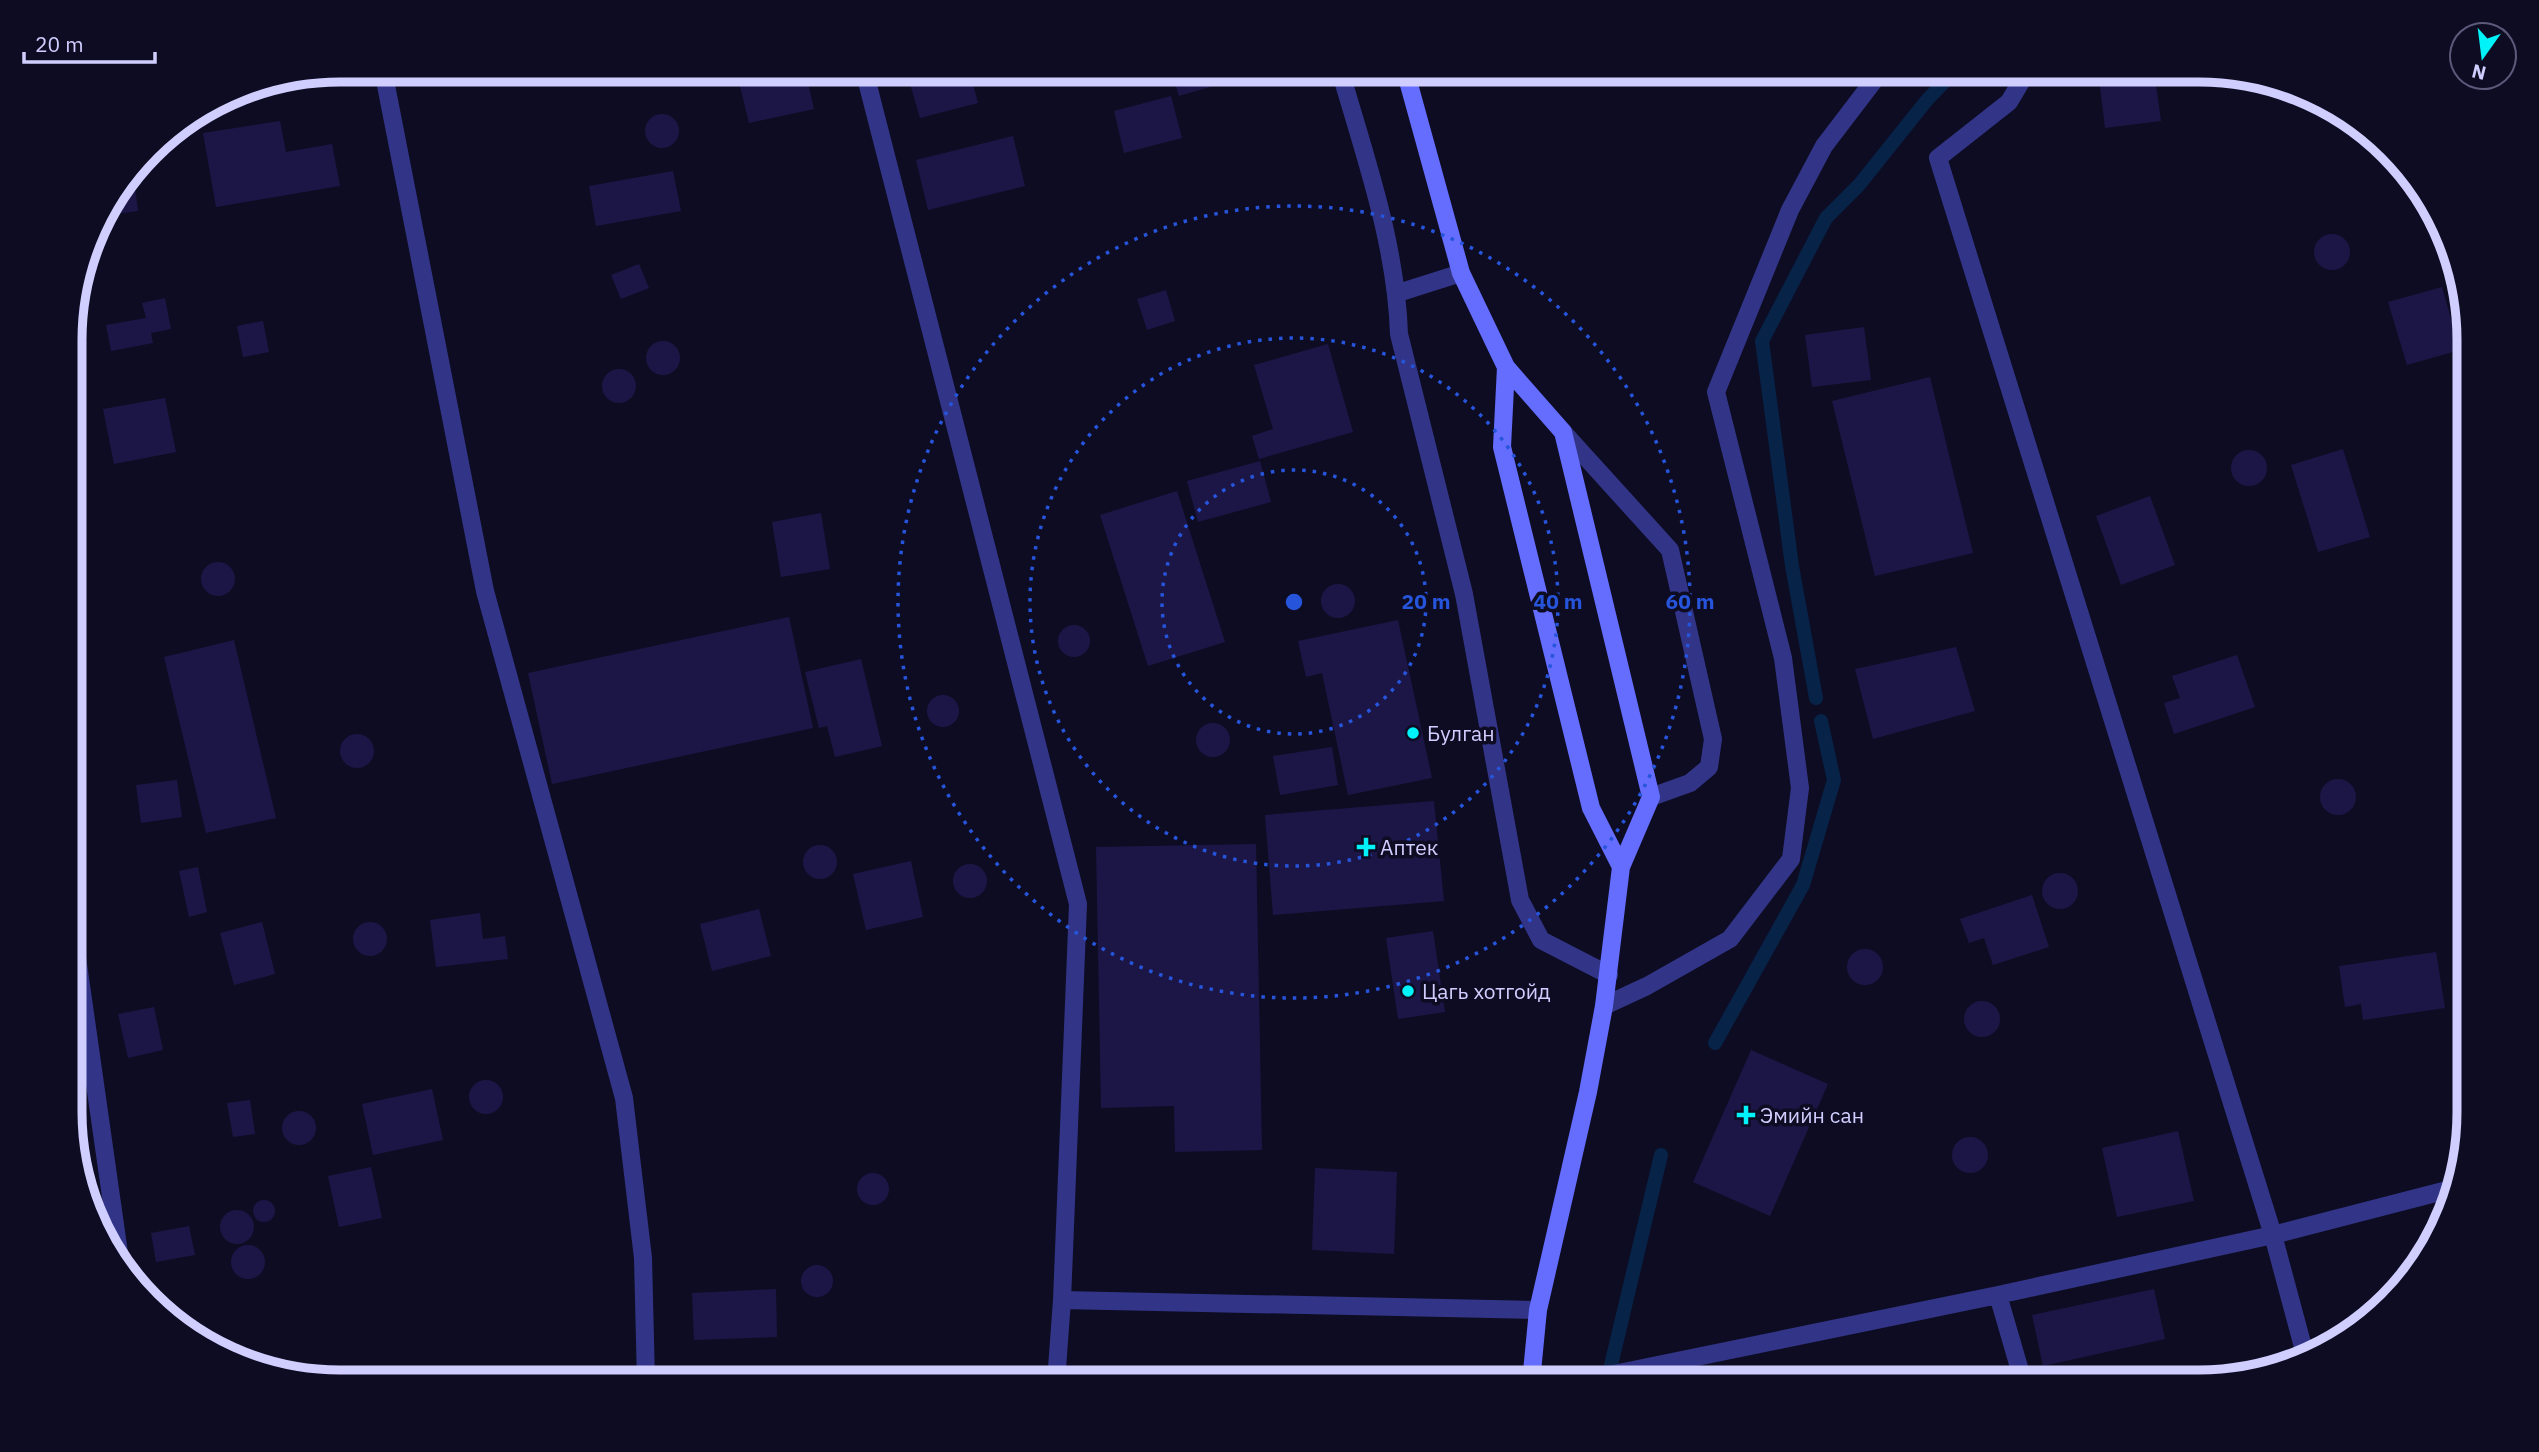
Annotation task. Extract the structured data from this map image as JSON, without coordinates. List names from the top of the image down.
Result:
{
  "places": {
    "other": ["Булган", "Цагь хотгойд"],
    "health": ["Аптек", "Эмийн сан"]
  },
  "scale_bar": "20 m",
  "north": "bottom",
  "rings": ["20 m", "40 m", "60 m"]
}
